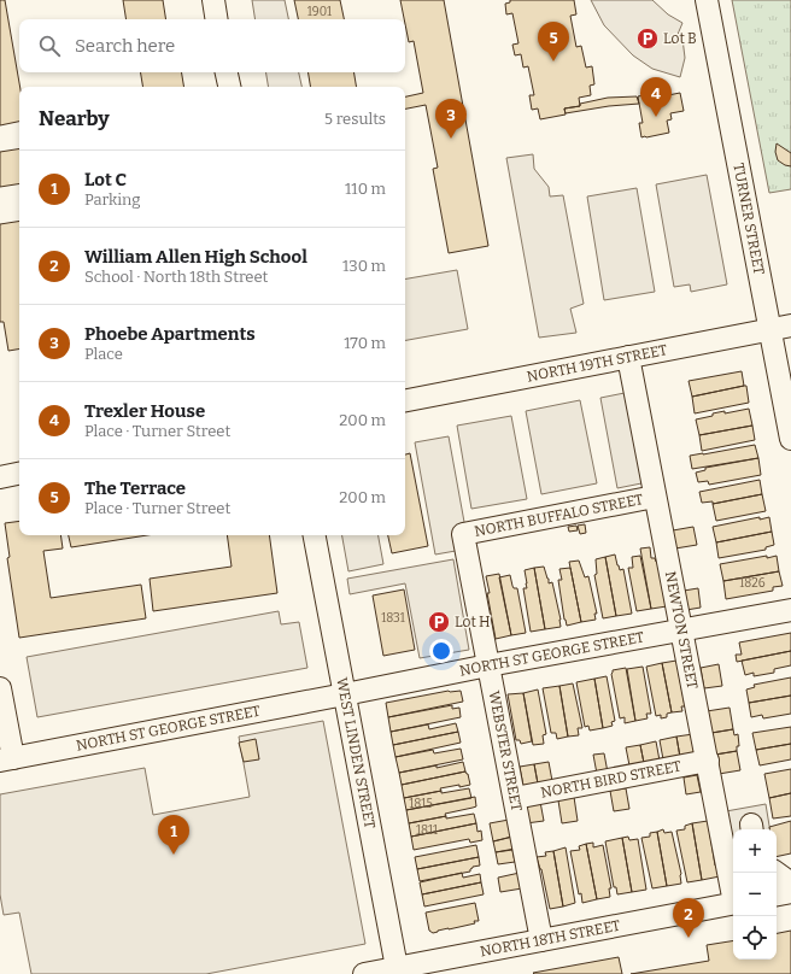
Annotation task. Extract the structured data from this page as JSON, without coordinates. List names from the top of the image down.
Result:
{
  "streets": {
    "street": [
      "TURNER STREET",
      "NORTH 19TH STREET",
      "NORTH BUFFALO STREET",
      "NEWTON STREET",
      "NORTH ST GEORGE STREET",
      "WEBSTER STREET",
      "WEST LINDEN STREET",
      "NORTH BIRD STREET",
      "NORTH 18TH STREET"
    ]
  },
  "crossings": [
    ["TURNER STREET", "NORTH 19TH STREET"],
    ["NORTH 19TH STREET", "NEWTON STREET"],
    ["NORTH BUFFALO STREET", "NEWTON STREET"],
    ["NORTH BUFFALO STREET", "WEBSTER STREET"],
    ["NEWTON STREET", "NORTH ST GEORGE STREET"],
    ["NEWTON STREET", "NORTH BIRD STREET"],
    ["NORTH ST GEORGE STREET", "WEBSTER STREET"],
    ["NORTH ST GEORGE STREET", "WEST LINDEN STREET"],
    ["WEBSTER STREET", "NORTH BIRD STREET"],
    ["WEBSTER STREET", "NORTH 18TH STREET"],
    ["WEST LINDEN STREET", "NORTH 18TH STREET"]
  ],
  "places": {
    "parking": ["Lot B", "Lot H"]
  },
  "house_numbers": [
    "1901",
    "1826",
    "1831",
    "1815",
    "1811"
  ],
  "page": {
    "search": "Search here",
    "pins": [
      "5",
      "4",
      "3",
      "1",
      "2"
    ],
    "heading": ["Nearby", "5 results"],
    "list": [
      {
        "mark": "1",
        "name": "Lot C",
        "note": "Parking",
        "value": "110 m"
      },
      {
        "mark": "2",
        "name": "William Allen High School",
        "note": "School · North 18th Street",
        "value": "130 m"
      },
      {
        "mark": "3",
        "name": "Phoebe Apartments",
        "note": "Place",
        "value": "170 m"
      },
      {
        "mark": "4",
        "name": "Trexler House",
        "note": "Place · Turner Street",
        "value": "200 m"
      },
      {
        "mark": "5",
        "name": "The Terrace",
        "note": "Place · Turner Street",
        "value": "200 m"
      }
    ],
    "map_buttons": ["+", "−"]
  }
}
